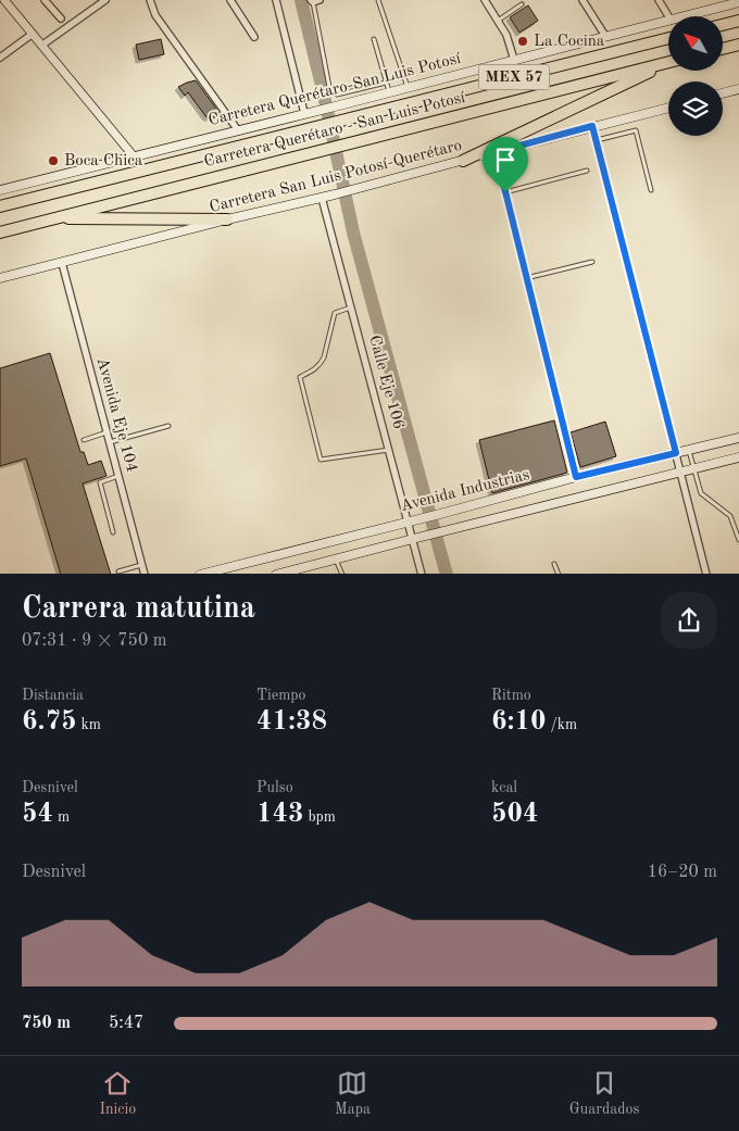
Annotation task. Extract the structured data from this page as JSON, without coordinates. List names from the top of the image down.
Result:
{
  "streets": {
    "highway": ["MEX 57", "Carretera Querétaro - San Luis Potosí"],
    "main road": ["Carretera Querétaro-San Luis Potosí", "Carretera San Luis Potosí-Querétaro", "Avenida Industrias"],
    "street": ["Calle Eje 106", "Avenida Eje 104"]
  },
  "crossings": [
    ["Carretera San Luis Potosí-Querétaro", "Calle Eje 106"],
    ["Carretera San Luis Potosí-Querétaro", "Avenida Eje 104"],
    ["Calle Eje 106", "Avenida Industrias"]
  ],
  "places": ["La Cocina", "Boca Chica"],
  "north": "top left",
  "page": {
    "heading": ["Carrera matutina", "07:31 · 9 × 750 m"],
    "stats": [
      ["Distancia", "6.75 km"],
      ["Tiempo", "41:38"],
      ["Ritmo", "6:10 /km"],
      ["Desnivel", "54 m"],
      ["Pulso", "143 bpm"],
      ["kcal", "504"]
    ],
    "chart": ["Desnivel", "16–20 m"],
    "list": [
      {
        "name": "750 m",
        "note": "5:47"
      }
    ],
    "tabs": ["Inicio", "Mapa", "Guardados"]
  }
}
